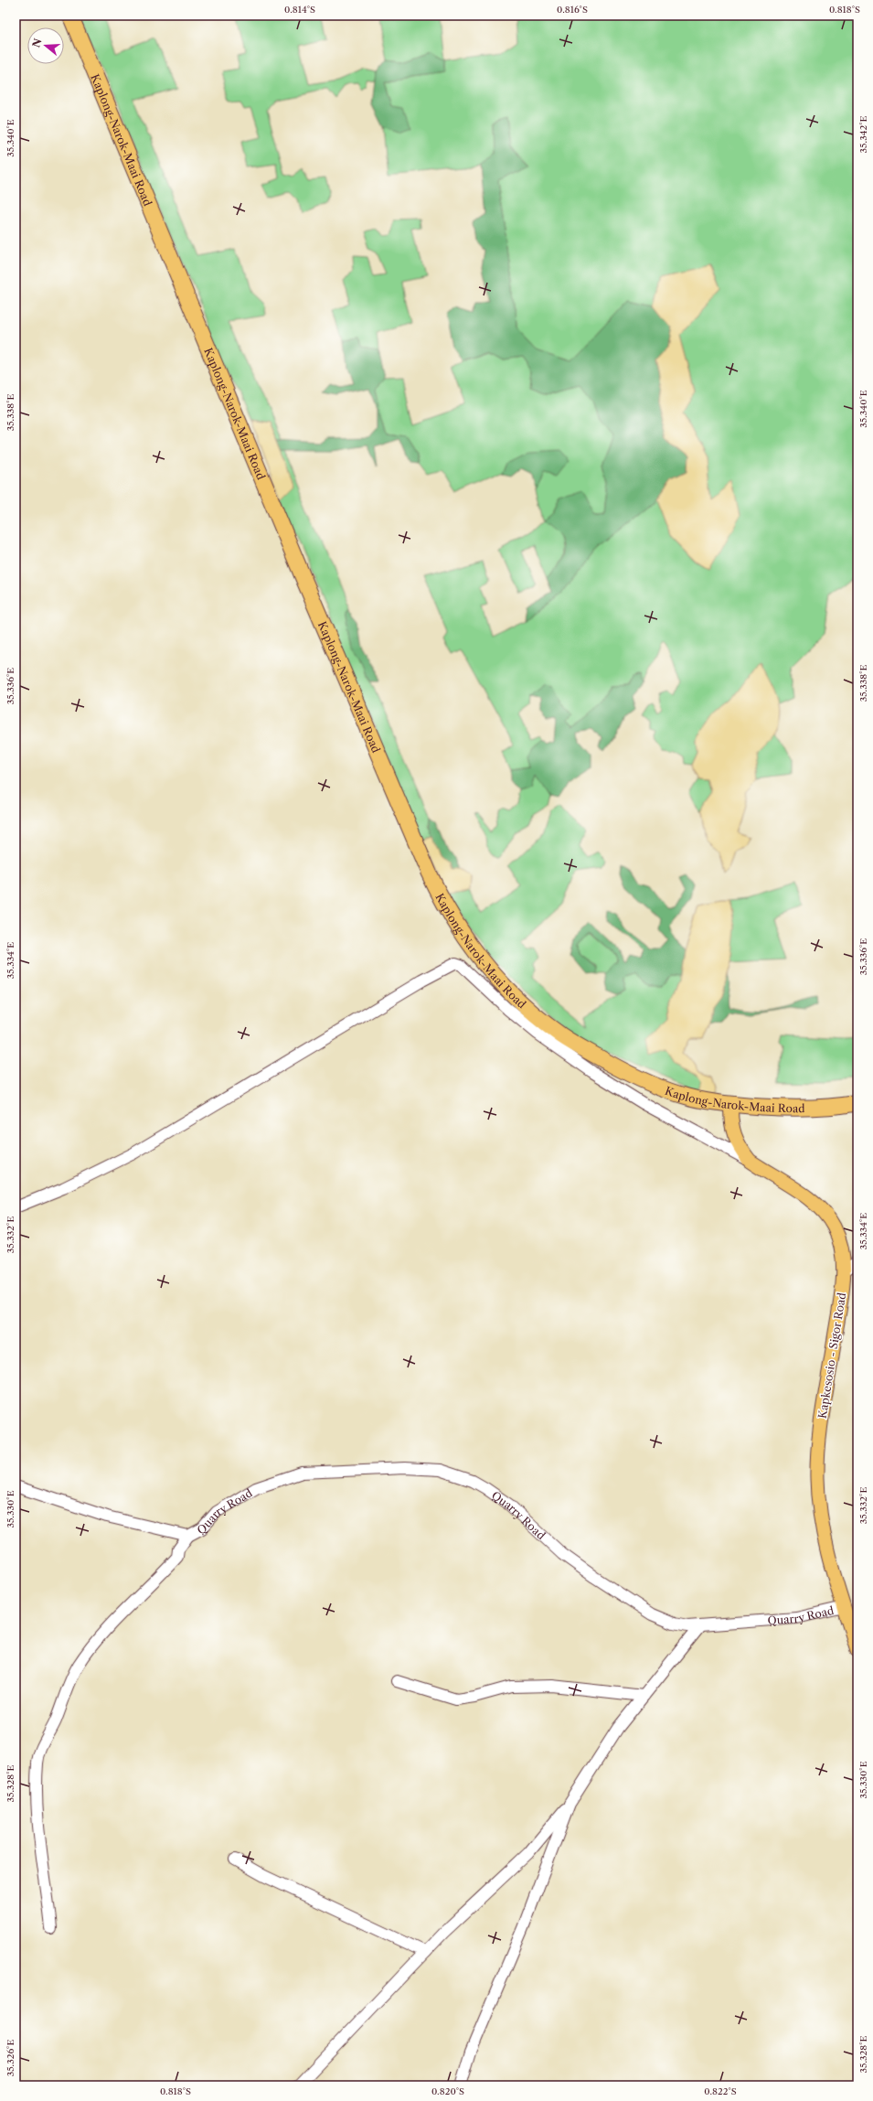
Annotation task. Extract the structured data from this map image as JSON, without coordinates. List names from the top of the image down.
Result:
{
  "streets": {
    "highway": ["Kaplong-Narok-Maai Road"],
    "main road": ["Kapkesosio - Sigor Road"],
    "street": ["Quarry Road"]
  },
  "crossings": [
    ["Kaplong-Narok-Maai Road", "Kapkesosio - Sigor Road"],
    ["Kapkesosio - Sigor Road", "Quarry Road"]
  ],
  "north": "left",
  "coordinates": [
    "0.814°S",
    "0.816°S",
    "0.818°S",
    "35.342°E",
    "35.340°E",
    "35.338°E",
    "35.336°E",
    "35.334°E",
    "35.332°E",
    "35.330°E",
    "35.328°E",
    "35.326°E",
    "0.820°S",
    "0.822°S"
  ]
}
